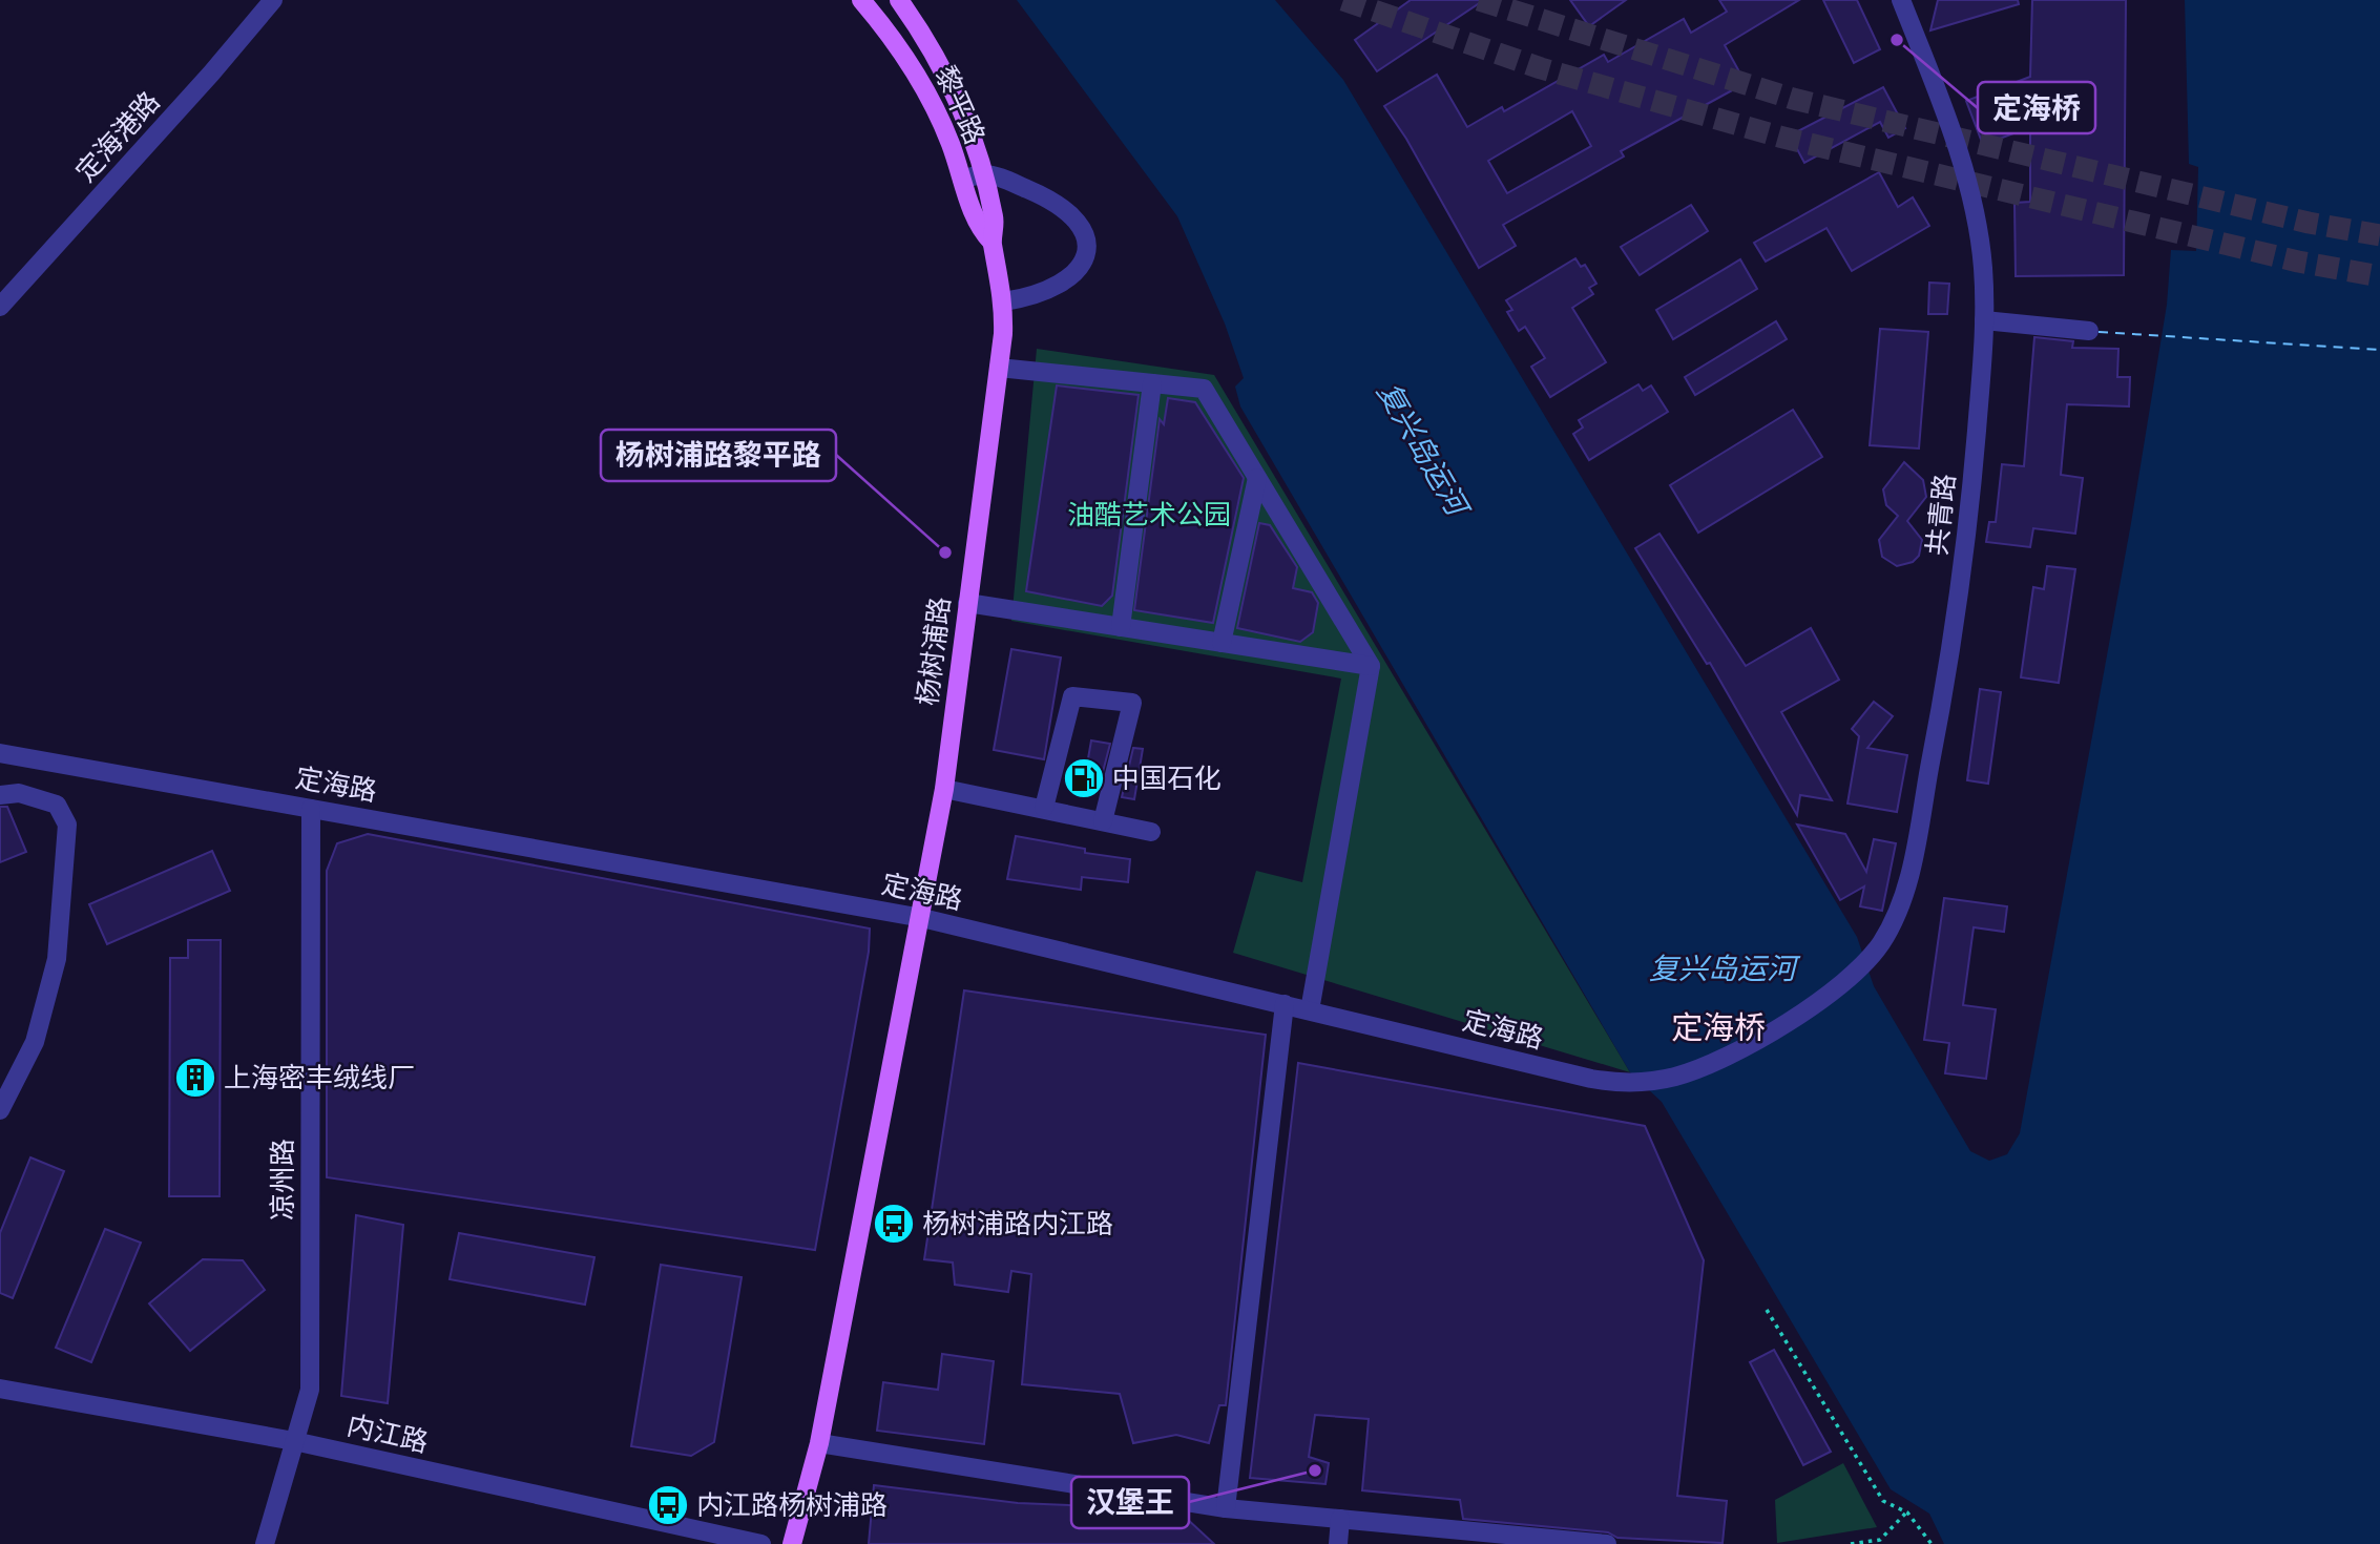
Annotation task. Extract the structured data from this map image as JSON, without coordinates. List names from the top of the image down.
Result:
{
  "streets": {
    "main road": ["黎平路", "杨树浦路"],
    "street": [
      "定海港路",
      "共青路",
      "定海路",
      "凉州路",
      "内江路"
    ]
  },
  "crossings": [
    ["黎平路", "杨树浦路"],
    ["共青路", "定海路"],
    ["杨树浦路", "定海路"],
    ["定海路", "凉州路"],
    ["凉州路", "内江路"]
  ],
  "districts": ["定海桥"],
  "water": ["复兴岛运河"],
  "parks": ["油酷艺术公园"],
  "places": {
    "other": ["定海桥", "杨树浦路黎平路", "汉堡王"],
    "fuel station": ["中国石化"],
    "building": ["上海密丰绒线厂"],
    "bus stop": ["杨树浦路内江路", "内江路杨树浦路"]
  }
}
